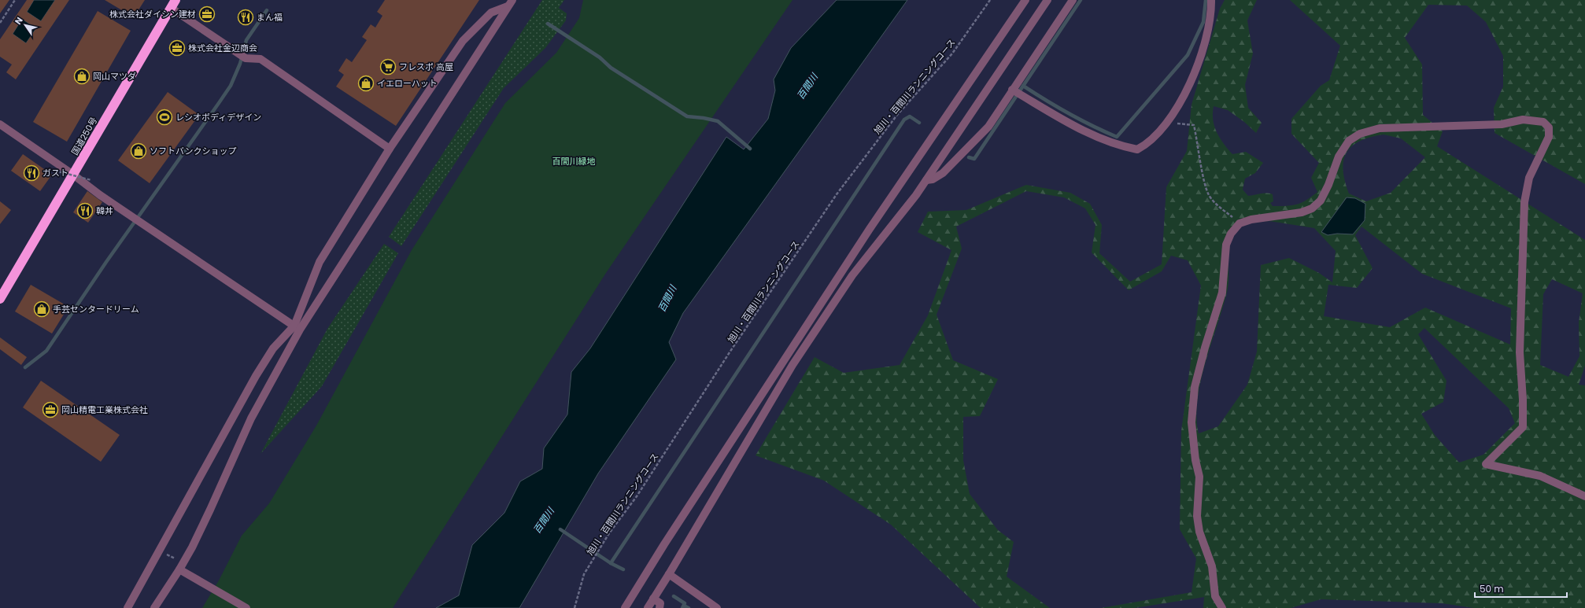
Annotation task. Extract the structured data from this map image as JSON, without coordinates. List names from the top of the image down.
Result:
{
  "streets": {
    "highway": ["国道250号"],
    "path": ["旭川・百間川ランニングコース"]
  },
  "water": ["百間川"],
  "parks": ["百間川緑地"],
  "places": {
    "office": ["株式会社ダイシン建材", "株式会社金辺商会", "岡山精電工業株式会社"],
    "restaurant": ["まん福", "ガスト", "韓丼"],
    "supermarket": ["フレスポ 高屋"],
    "shop": [
      "岡山マツダ",
      "イエローハット",
      "ソフトバンクショップ",
      "手芸センタードリーム"
    ],
    "sports": ["レシオボディデザイン"]
  },
  "scale_bar": "50 m",
  "north": "top left"
}
